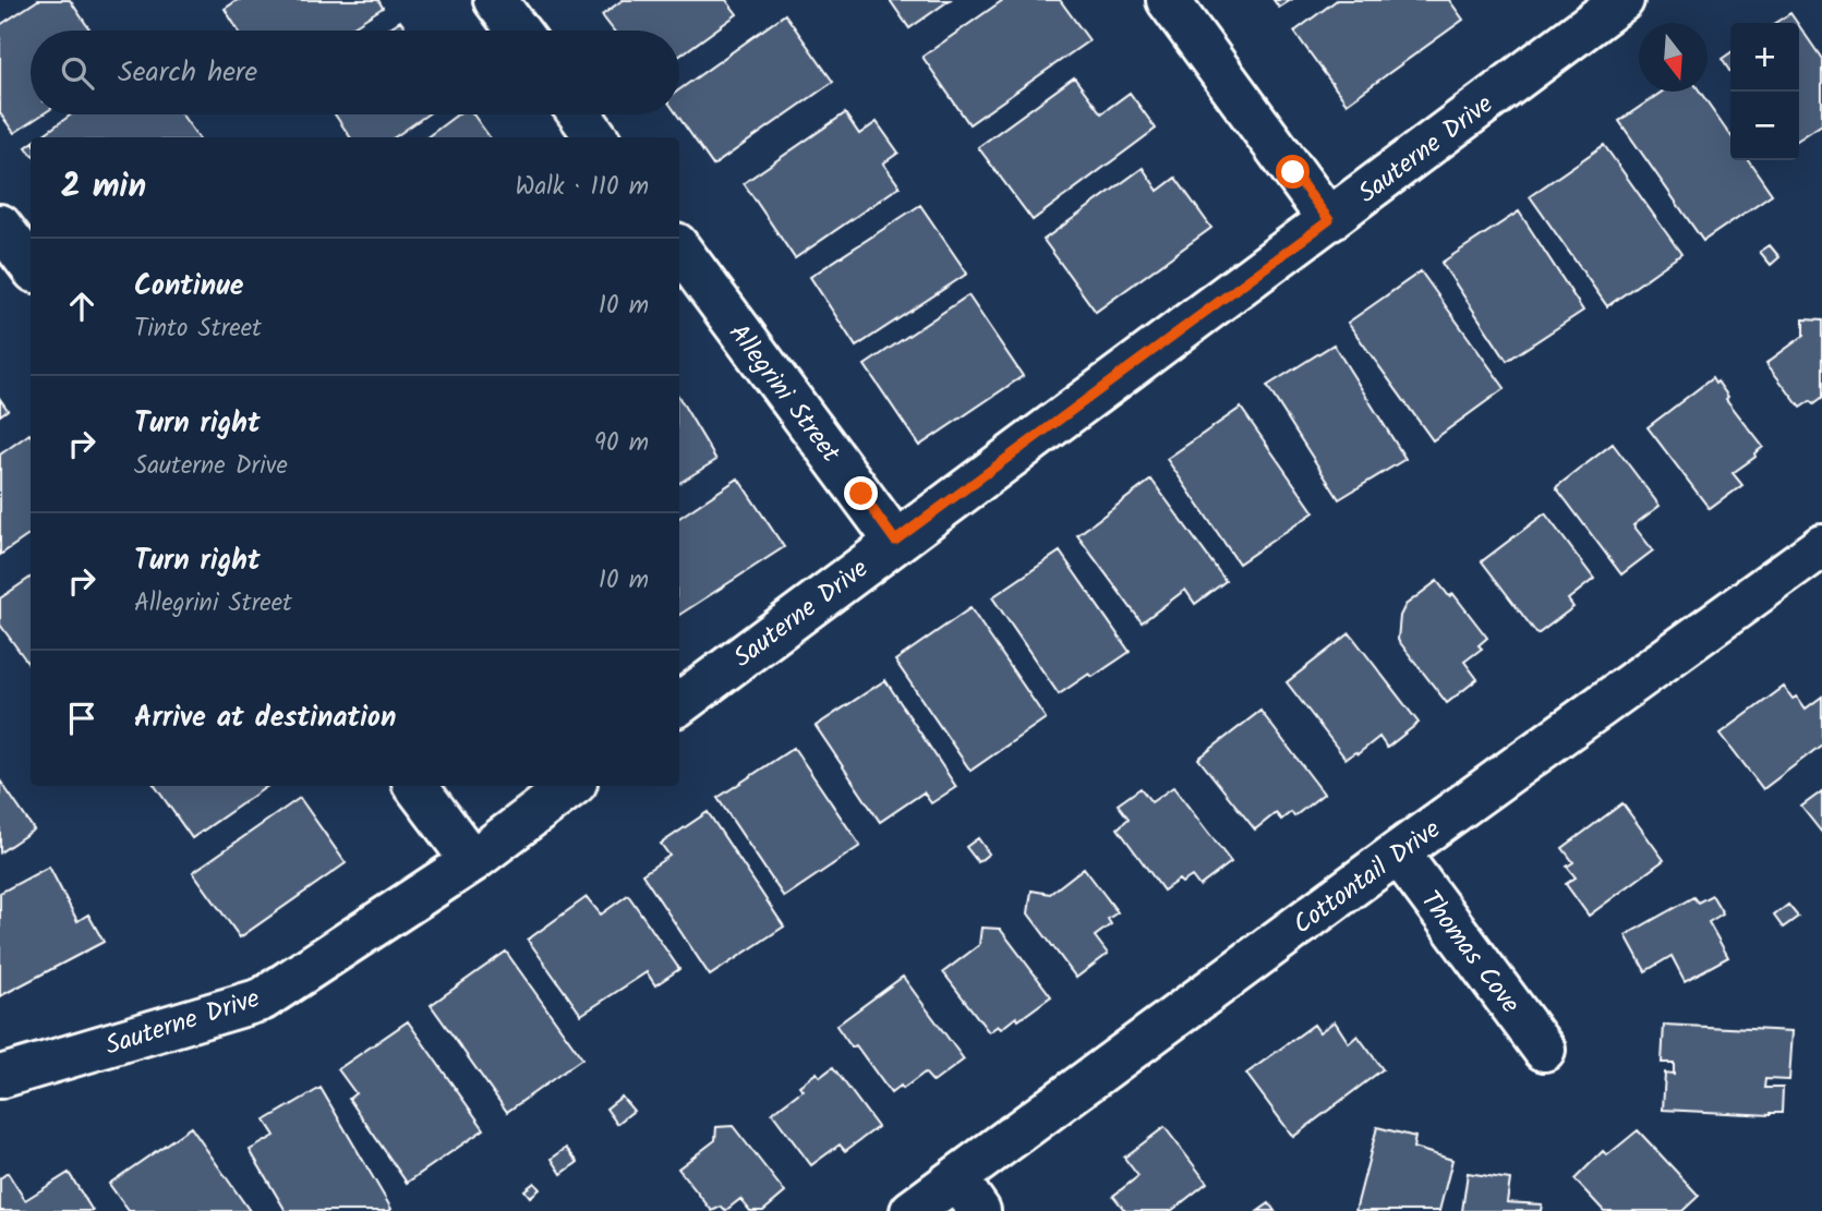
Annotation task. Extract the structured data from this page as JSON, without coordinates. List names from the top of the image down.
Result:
{
  "streets": {
    "street": [
      "Sauterne Drive",
      "Allegrini Street",
      "Cottontail Drive",
      "Thomas Cove"
    ]
  },
  "crossings": [
    ["Sauterne Drive", "Allegrini Street"],
    ["Cottontail Drive", "Thomas Cove"]
  ],
  "north": "bottom",
  "page": {
    "map_buttons": ["+", "−"],
    "search": "Search here",
    "heading": ["2 min", "Walk · 110 m"],
    "list": [
      ["Continue", "Tinto Street", "10 m"],
      ["Turn right", "Sauterne Drive", "90 m"],
      ["Turn right", "Allegrini Street", "10 m"],
      "Arrive at destination"
    ]
  }
}
